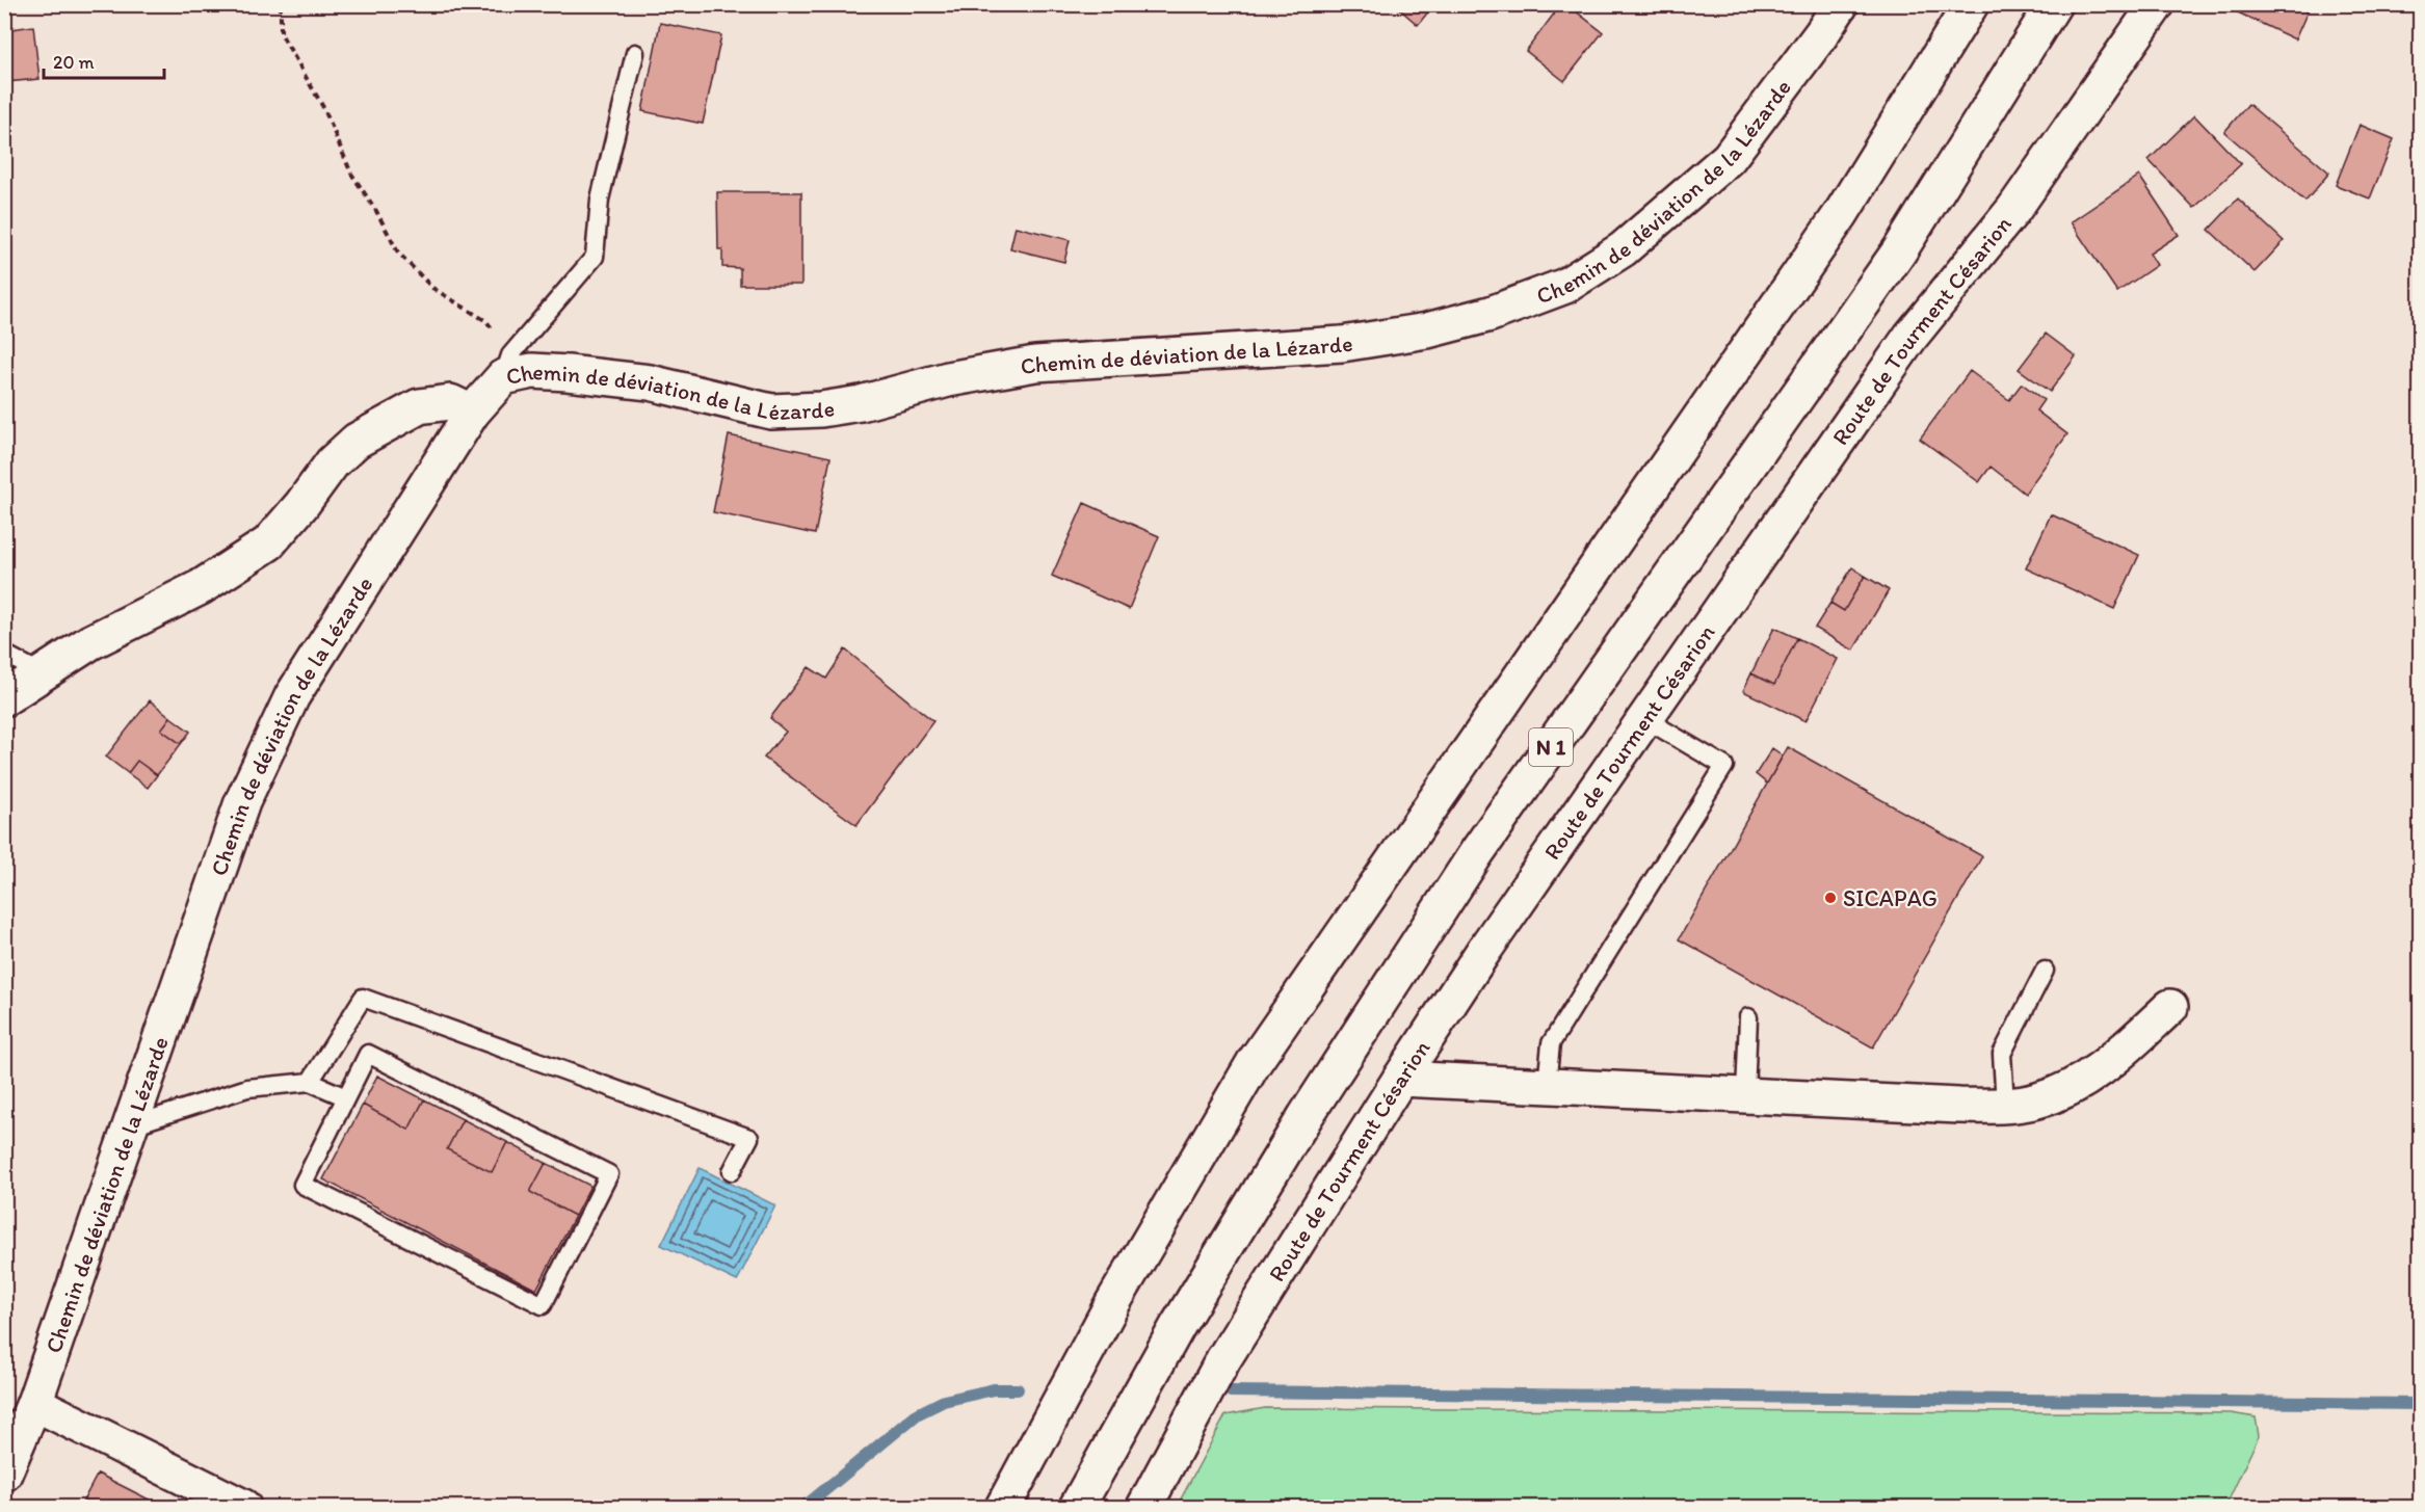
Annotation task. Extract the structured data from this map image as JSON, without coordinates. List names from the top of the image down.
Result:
{
  "streets": {
    "main road": ["Chemin de déviation de la Lézarde", "Route de Tourment Césarion", "N 1"]
  },
  "places": ["SICAPAG"],
  "scale_bar": "20 m"
}
